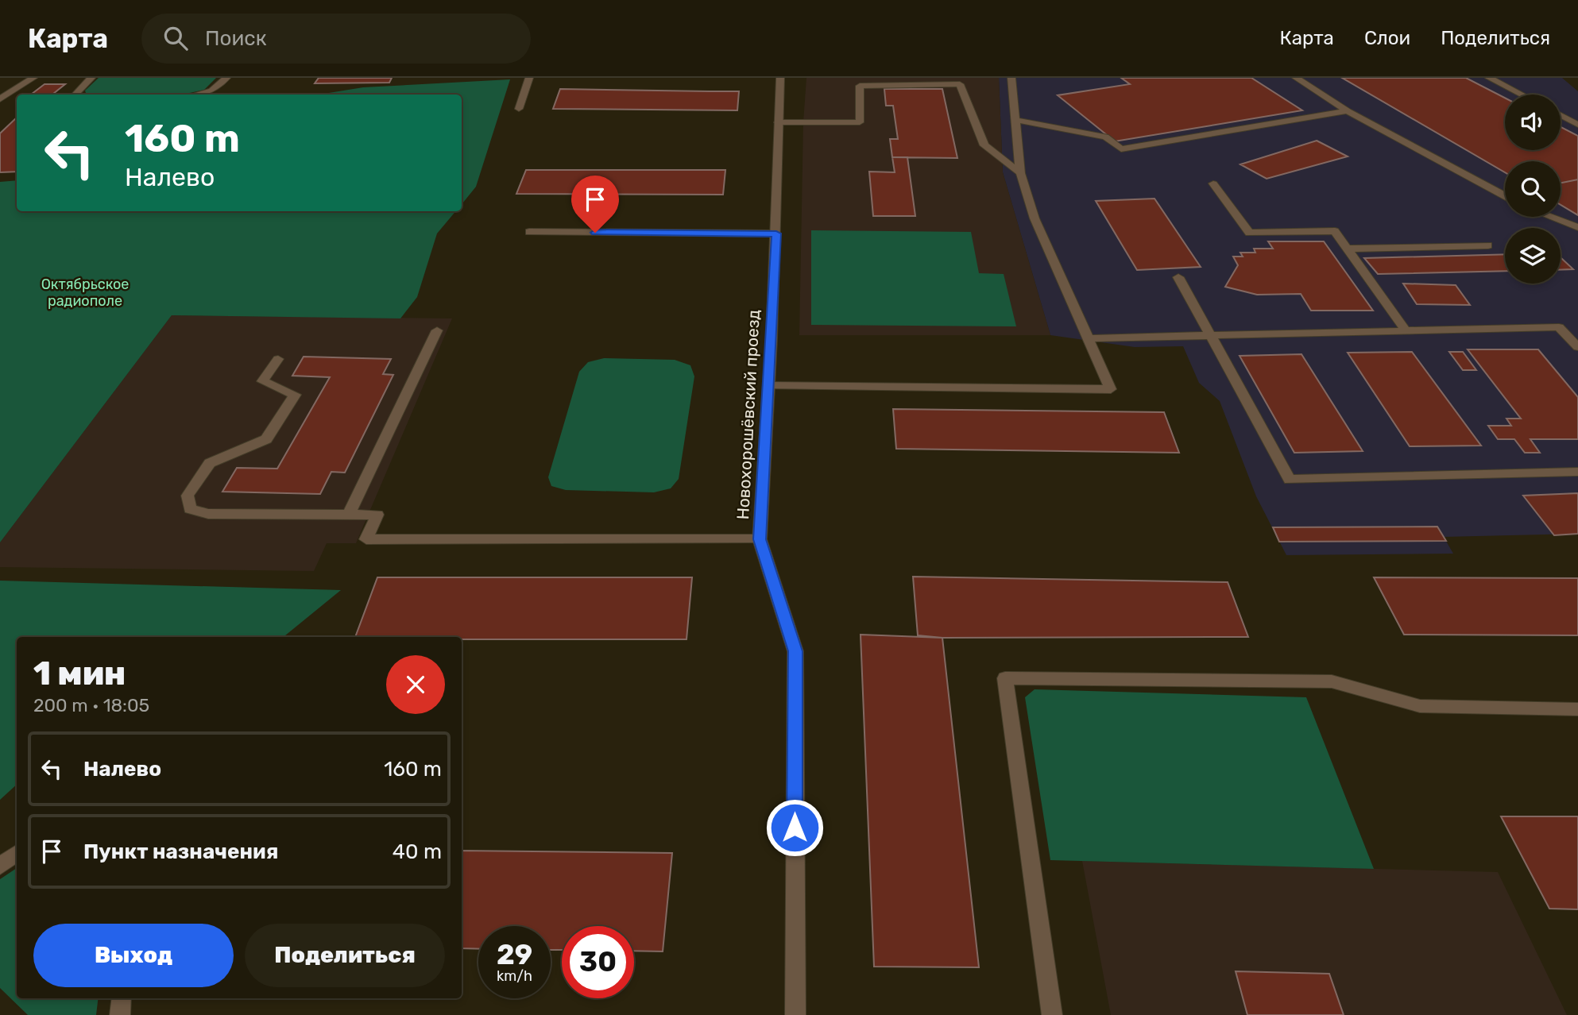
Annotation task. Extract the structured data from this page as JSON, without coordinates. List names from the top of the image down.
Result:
{
  "streets": {
    "street": ["Новохорошёвский проезд"]
  },
  "parks": ["Октябрьское радиополе"],
  "page": {
    "header": "Карта",
    "search": "Поиск",
    "nav": ["Карта", "Слои", "Поделиться"],
    "turn": ["160 m", "Налево"],
    "heading": ["1 мин", "200 m · 18:05"],
    "list": [
      {
        "name": "Налево",
        "value": "160 m"
      },
      {
        "name": "Пункт назначения",
        "value": "40 m"
      }
    ],
    "buttons": ["Выход", "Поделиться"],
    "speed": "29 km/h",
    "limit": "30"
  }
}
